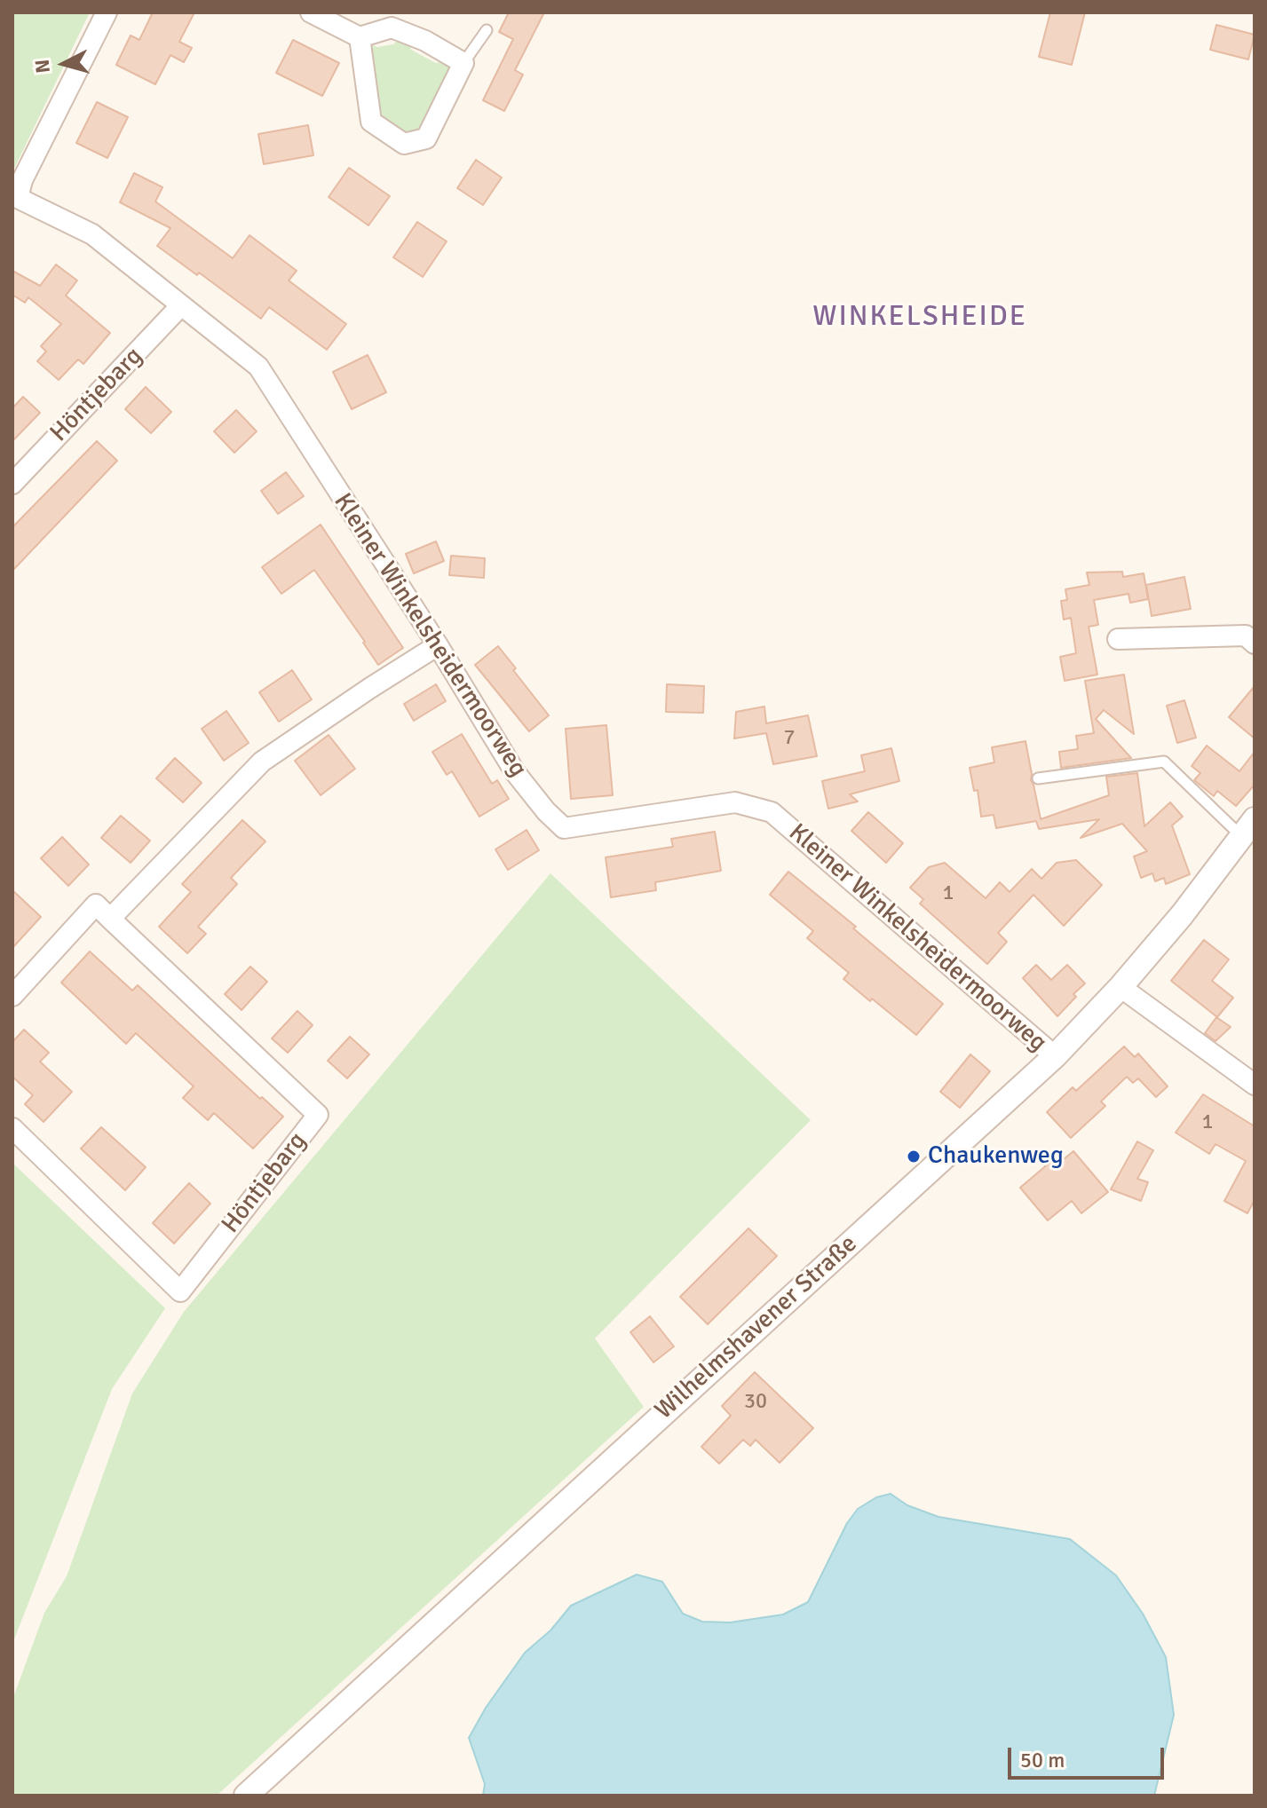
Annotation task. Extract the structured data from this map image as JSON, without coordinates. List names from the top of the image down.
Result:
{
  "streets": {
    "street": ["Höntjebarg", "Kleiner Winkelsheidermoorweg", "Wilhelmshavener Straße"]
  },
  "crossings": [
    ["Höntjebarg", "Kleiner Winkelsheidermoorweg"],
    ["Kleiner Winkelsheidermoorweg", "Wilhelmshavener Straße"]
  ],
  "districts": ["WINKELSHEIDE"],
  "places": ["Chaukenweg"],
  "house_numbers": [
    "7",
    "1",
    "1",
    "30"
  ],
  "scale_bar": "50 m",
  "north": "left"
}
